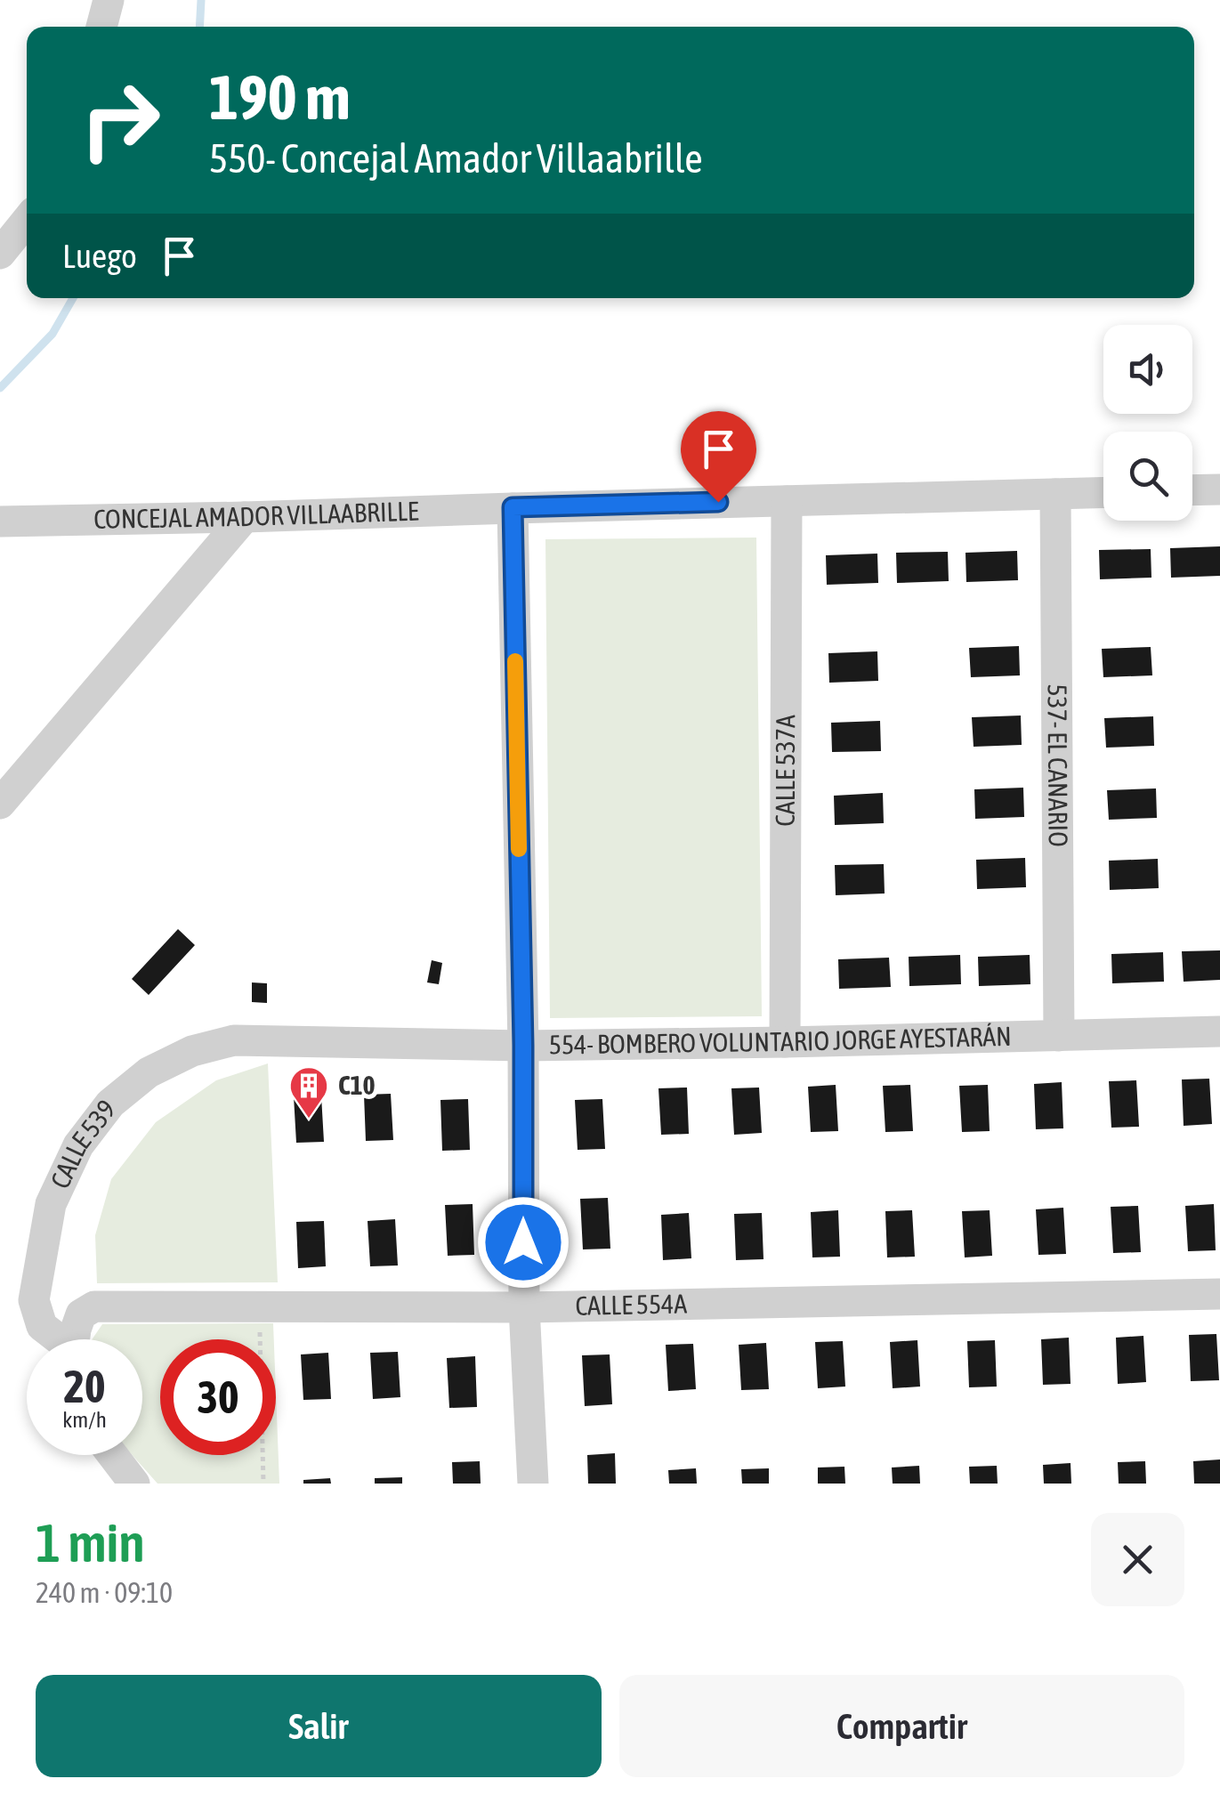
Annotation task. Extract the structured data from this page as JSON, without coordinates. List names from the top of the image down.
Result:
{
  "streets": {
    "street": [
      "CONCEJAL AMADOR VILLAABRILLE",
      "537- EL CANARIO",
      "CALLE 537A",
      "554- BOMBERO VOLUNTARIO JORGE AYESTARÁN",
      "CALLE 539",
      "CALLE 554A"
    ]
  },
  "crossings": [
    ["CONCEJAL AMADOR VILLAABRILLE", "537- EL CANARIO"],
    ["CONCEJAL AMADOR VILLAABRILLE", "CALLE 537A"],
    ["537- EL CANARIO", "554- BOMBERO VOLUNTARIO JORGE AYESTARÁN"],
    ["CALLE 537A", "554- BOMBERO VOLUNTARIO JORGE AYESTARÁN"],
    ["554- BOMBERO VOLUNTARIO JORGE AYESTARÁN", "CALLE 539"]
  ],
  "places": {
    "building": ["C10"]
  },
  "page": {
    "turn": ["190 m", "550- Concejal Amador Villaabrille"],
    "then": "Luego",
    "speed": "20 km/h",
    "limit": "30",
    "heading": ["1 min", "240 m · 09:10"],
    "buttons": ["Salir", "Compartir"]
  }
}
